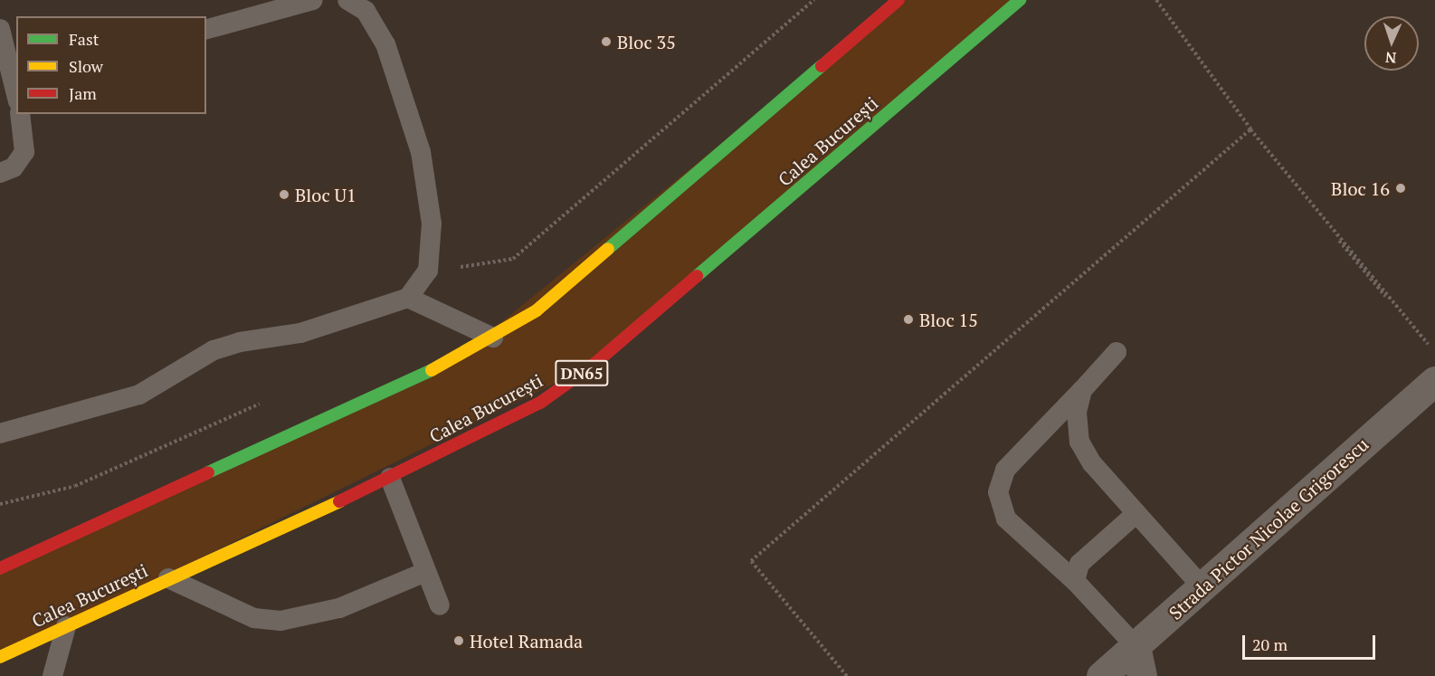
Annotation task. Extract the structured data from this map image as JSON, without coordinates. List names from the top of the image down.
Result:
{
  "streets": {
    "main road": ["Calea București", "DN65"],
    "street": ["Strada Pictor Nicolae Grigorescu"]
  },
  "places": [
    "Bloc 35",
    "Bloc 16",
    "Bloc U1",
    "Bloc 15",
    "Hotel Ramada"
  ],
  "legend": ["Fast", "Slow", "Jam"],
  "scale_bar": "20 m",
  "north": "bottom"
}
